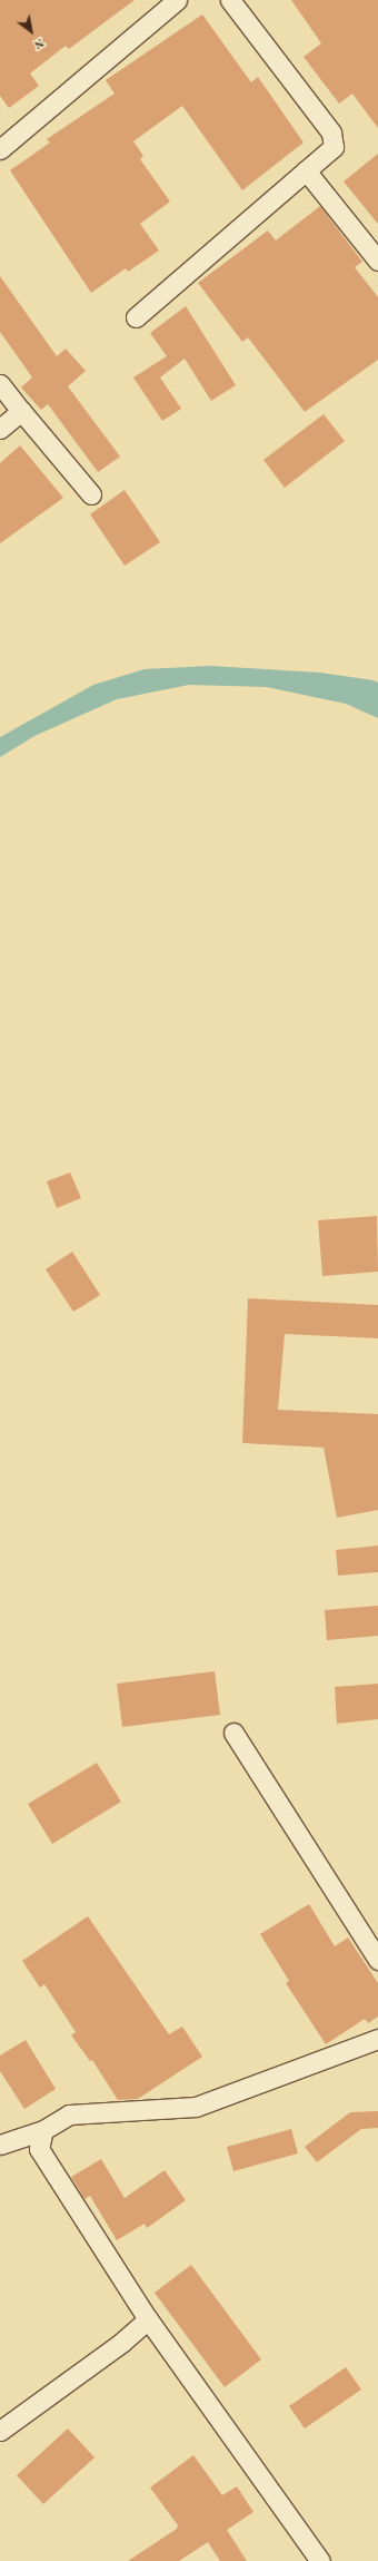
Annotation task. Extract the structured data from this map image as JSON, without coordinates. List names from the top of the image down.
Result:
{
  "north": "bottom right"
}
